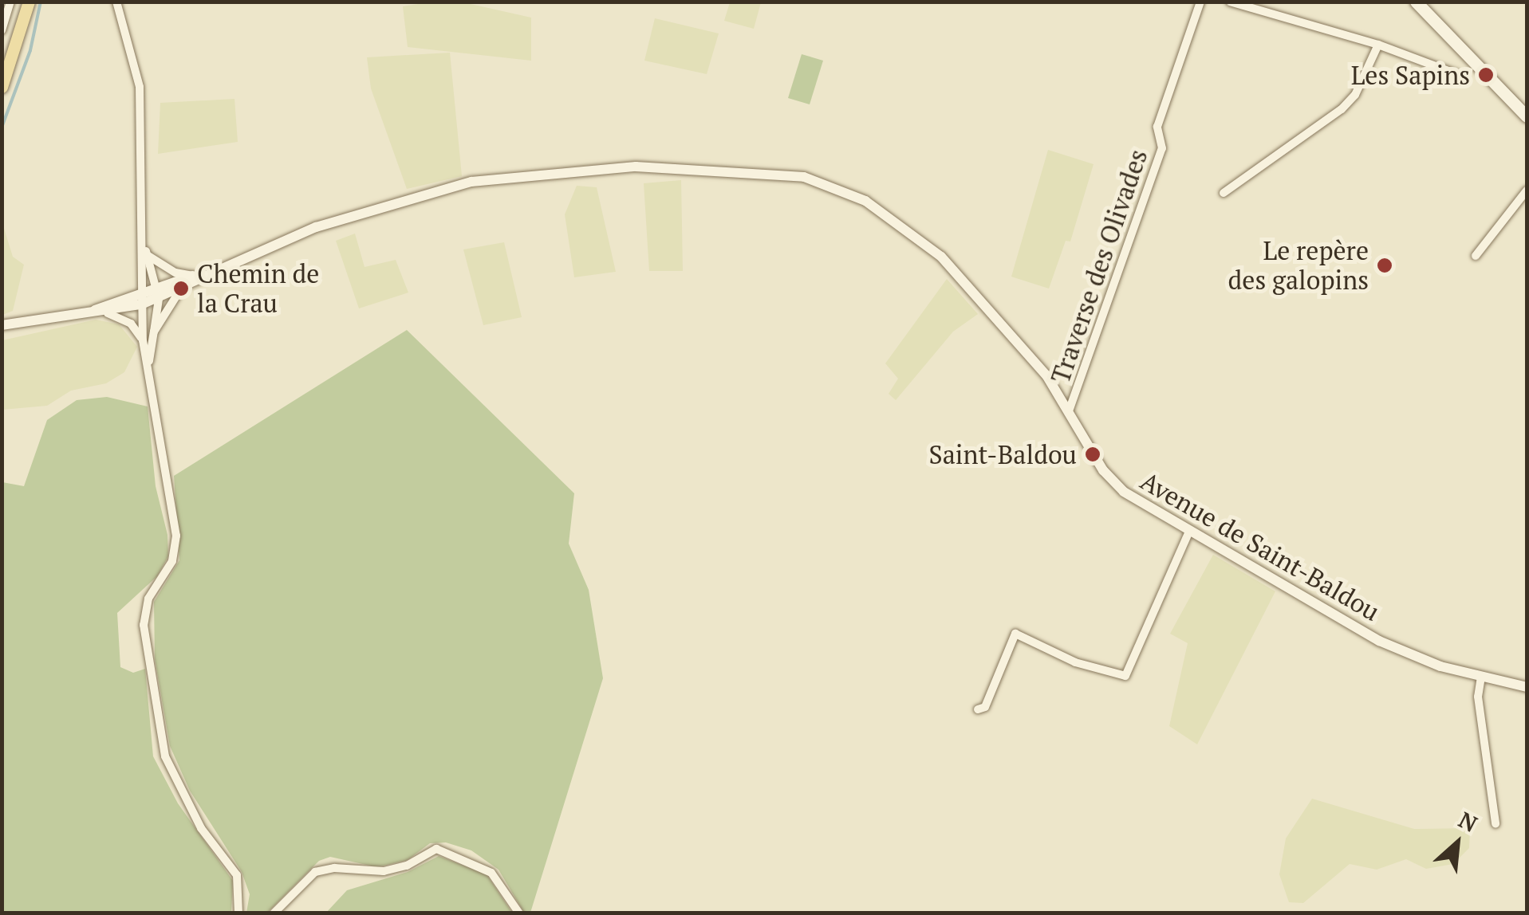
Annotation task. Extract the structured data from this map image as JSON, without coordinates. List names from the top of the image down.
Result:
{
  "streets": {
    "street": ["Traverse des Olivades", "Avenue de Saint-Baldou"]
  },
  "crossings": [
    ["Traverse des Olivades", "Avenue de Saint-Baldou"]
  ],
  "places": [
    "Les Sapins",
    "Le repère des galopins",
    "Chemin de la Crau",
    "Saint-Baldou"
  ],
  "north": "top right"
}
